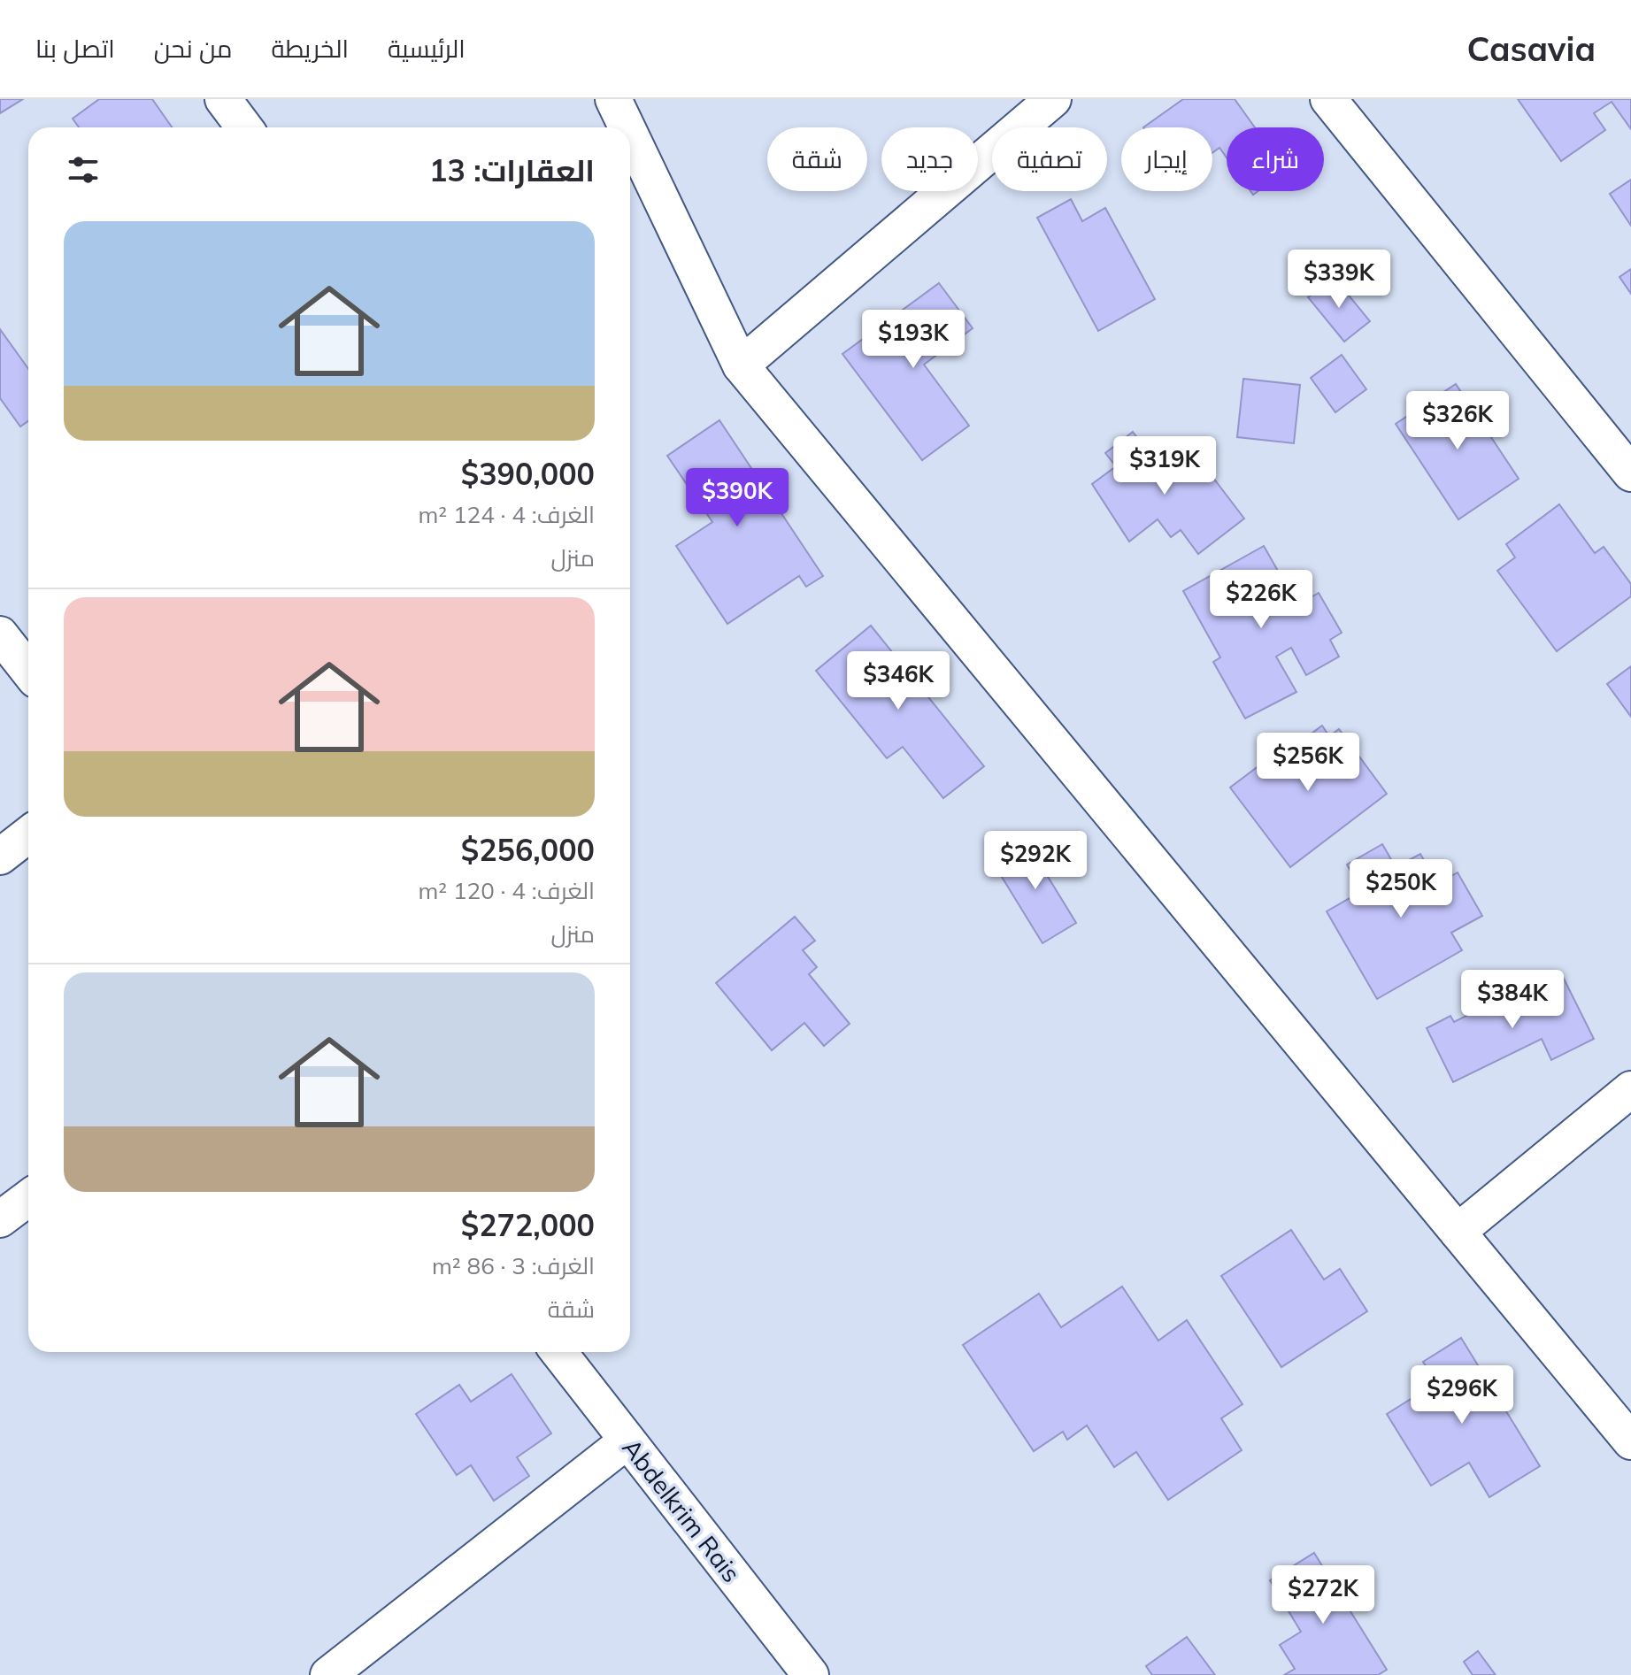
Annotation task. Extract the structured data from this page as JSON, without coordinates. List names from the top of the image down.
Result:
{
  "streets": {
    "street": ["Abdelkrim Rais"]
  },
  "page": {
    "header": "Casavia",
    "nav": [
      "الرئيسية",
      "الخريطة",
      "من نحن",
      "اتصل بنا"
    ],
    "chip": [
      "شراء",
      "إيجار",
      "تصفية",
      "جديد",
      "شقة"
    ],
    "heading": "العقارات: 13",
    "list": [
      {
        "name": "$390,000",
        "note": "الغرف: 4 · 124 m² · منزل"
      },
      {
        "name": "$256,000",
        "note": "الغرف: 4 · 120 m² · منزل"
      },
      {
        "name": "$272,000",
        "note": "الغرف: 3 · 86 m² · شقة"
      }
    ],
    "price": [
      "$339K",
      "$193K",
      "$326K",
      "$319K",
      "$390K",
      "$226K",
      "$346K",
      "$256K",
      "$292K",
      "$250K",
      "$384K",
      "$296K",
      "$272K"
    ]
  }
}
